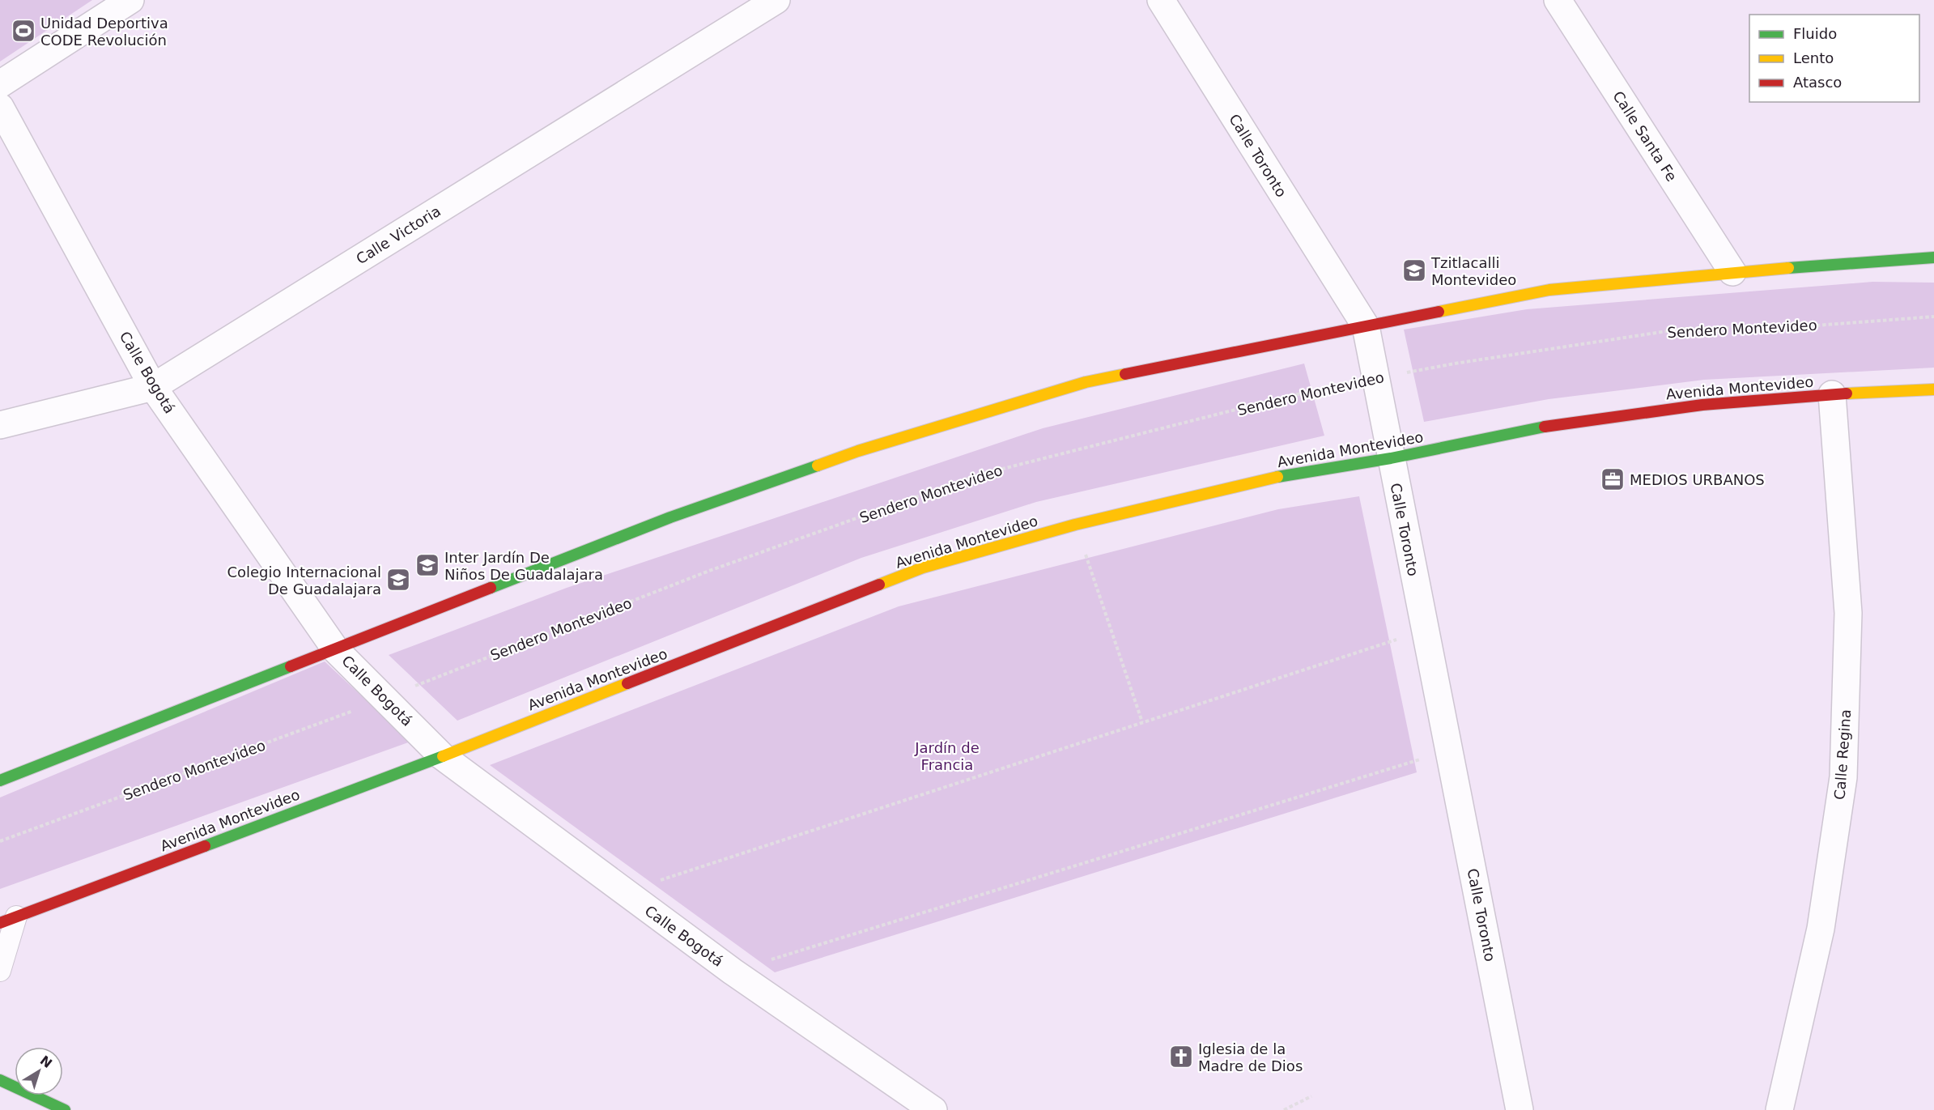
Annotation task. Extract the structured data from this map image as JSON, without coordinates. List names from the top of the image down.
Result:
{
  "streets": {
    "street": [
      "Calle Santa Fe",
      "Calle Toronto",
      "Calle Victoria",
      "Calle Bogotá",
      "Avenida Montevideo",
      "Calle Regina"
    ],
    "path": ["Sendero Montevideo"]
  },
  "crossings": [
    ["Calle Toronto", "Sendero Montevideo"],
    ["Calle Toronto", "Avenida Montevideo"],
    ["Calle Victoria", "Calle Bogotá"],
    ["Sendero Montevideo", "Calle Bogotá"],
    ["Calle Bogotá", "Avenida Montevideo"],
    ["Avenida Montevideo", "Calle Regina"]
  ],
  "parks": ["Jardín de Francia"],
  "places": {
    "sports": ["Unidad Deportiva CODE Revolución"],
    "school or university": ["Tzitlacalli Montevideo", "Inter Jardín De Niños De Guadalajara", "Colegio Internacional De Guadalajara"],
    "office": ["MEDIOS URBANOS"],
    "church": ["Iglesia de la Madre de Dios"]
  },
  "legend": ["Fluido", "Lento", "Atasco"],
  "north": "top right"
}
